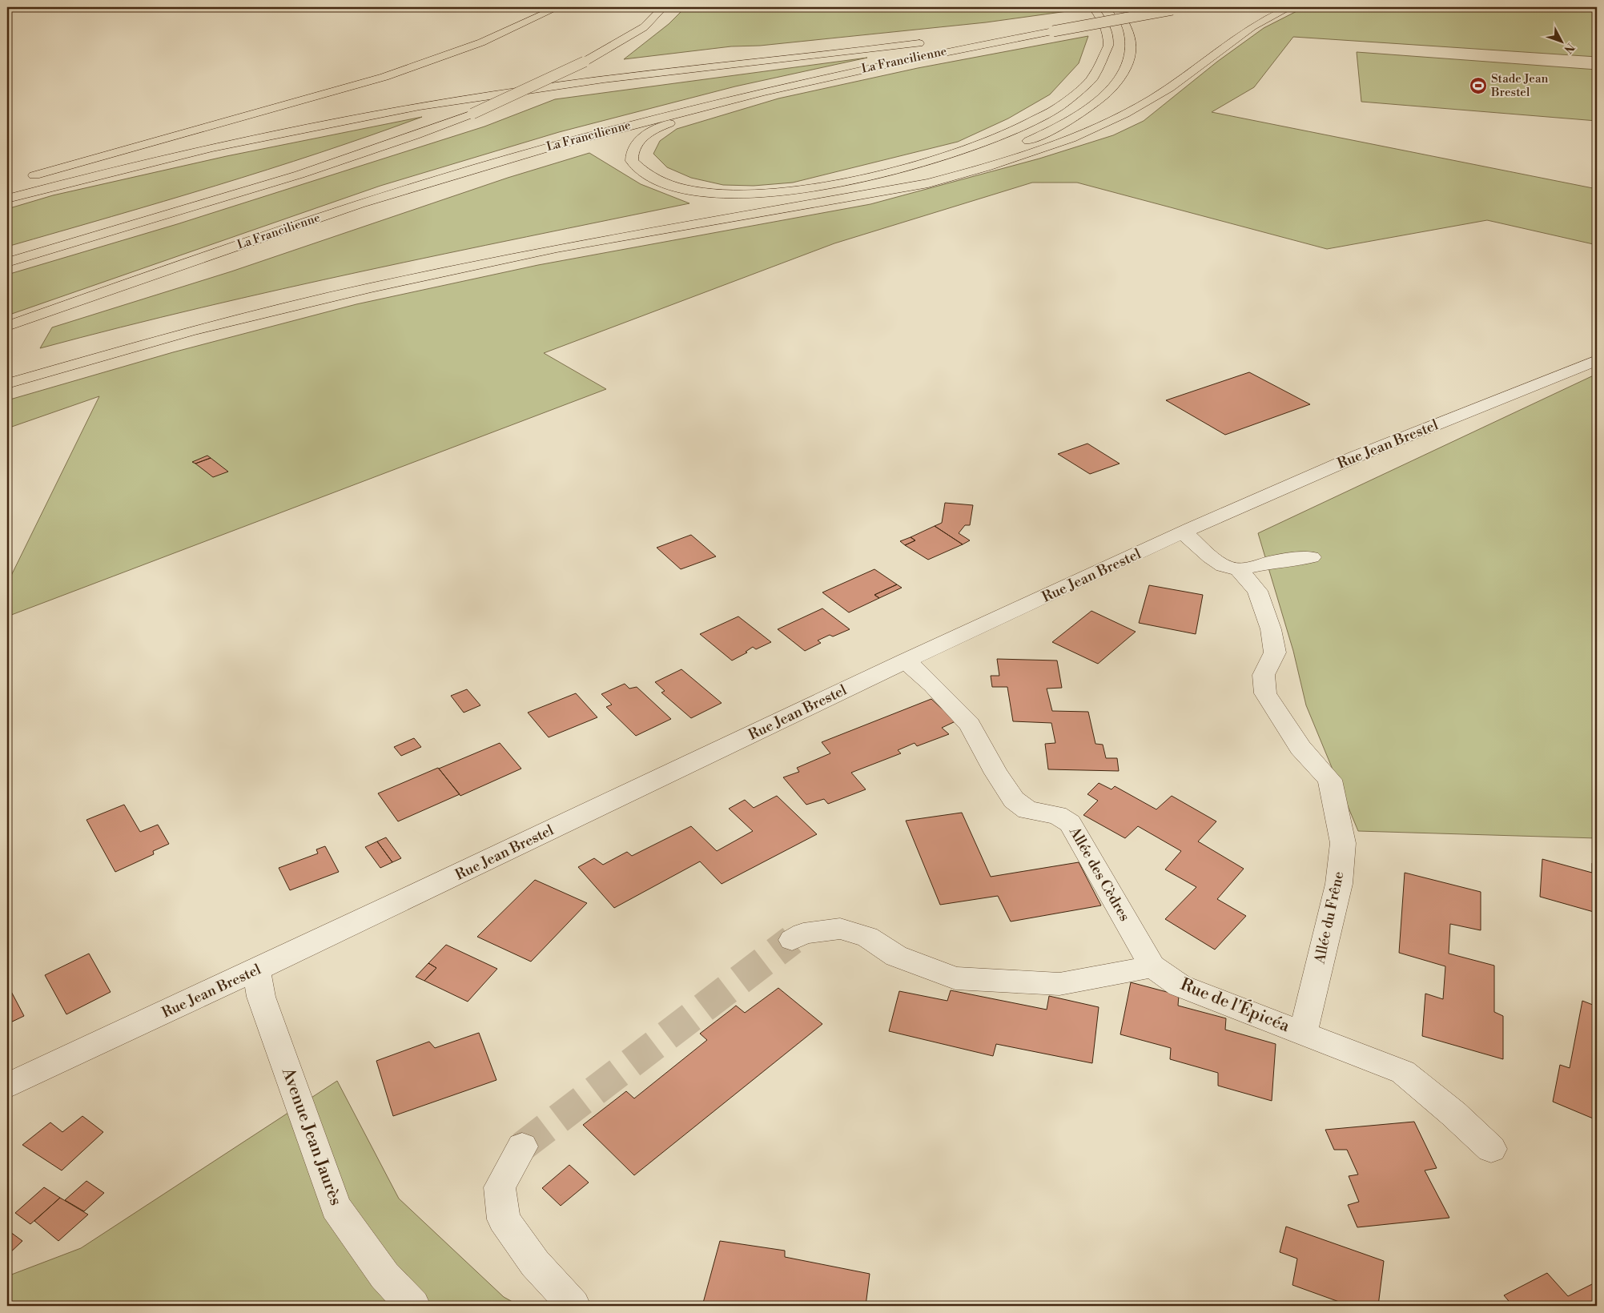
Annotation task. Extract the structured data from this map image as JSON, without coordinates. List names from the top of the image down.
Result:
{
  "streets": {
    "highway": ["La Francilienne"],
    "street": [
      "Rue Jean Brestel",
      "Allée des Cèdres",
      "Allée du Frêne",
      "Rue de l'Épicéa",
      "Avenue Jean Jaurès"
    ]
  },
  "crossings": [
    ["Rue Jean Brestel", "Allée des Cèdres"],
    ["Rue Jean Brestel", "Avenue Jean Jaurès"],
    ["Allée des Cèdres", "Rue de l'Épicéa"],
    ["Allée du Frêne", "Rue de l'Épicéa"]
  ],
  "places": {
    "sports": ["Stade Jean Brestel"]
  },
  "north": "bottom right"
}
